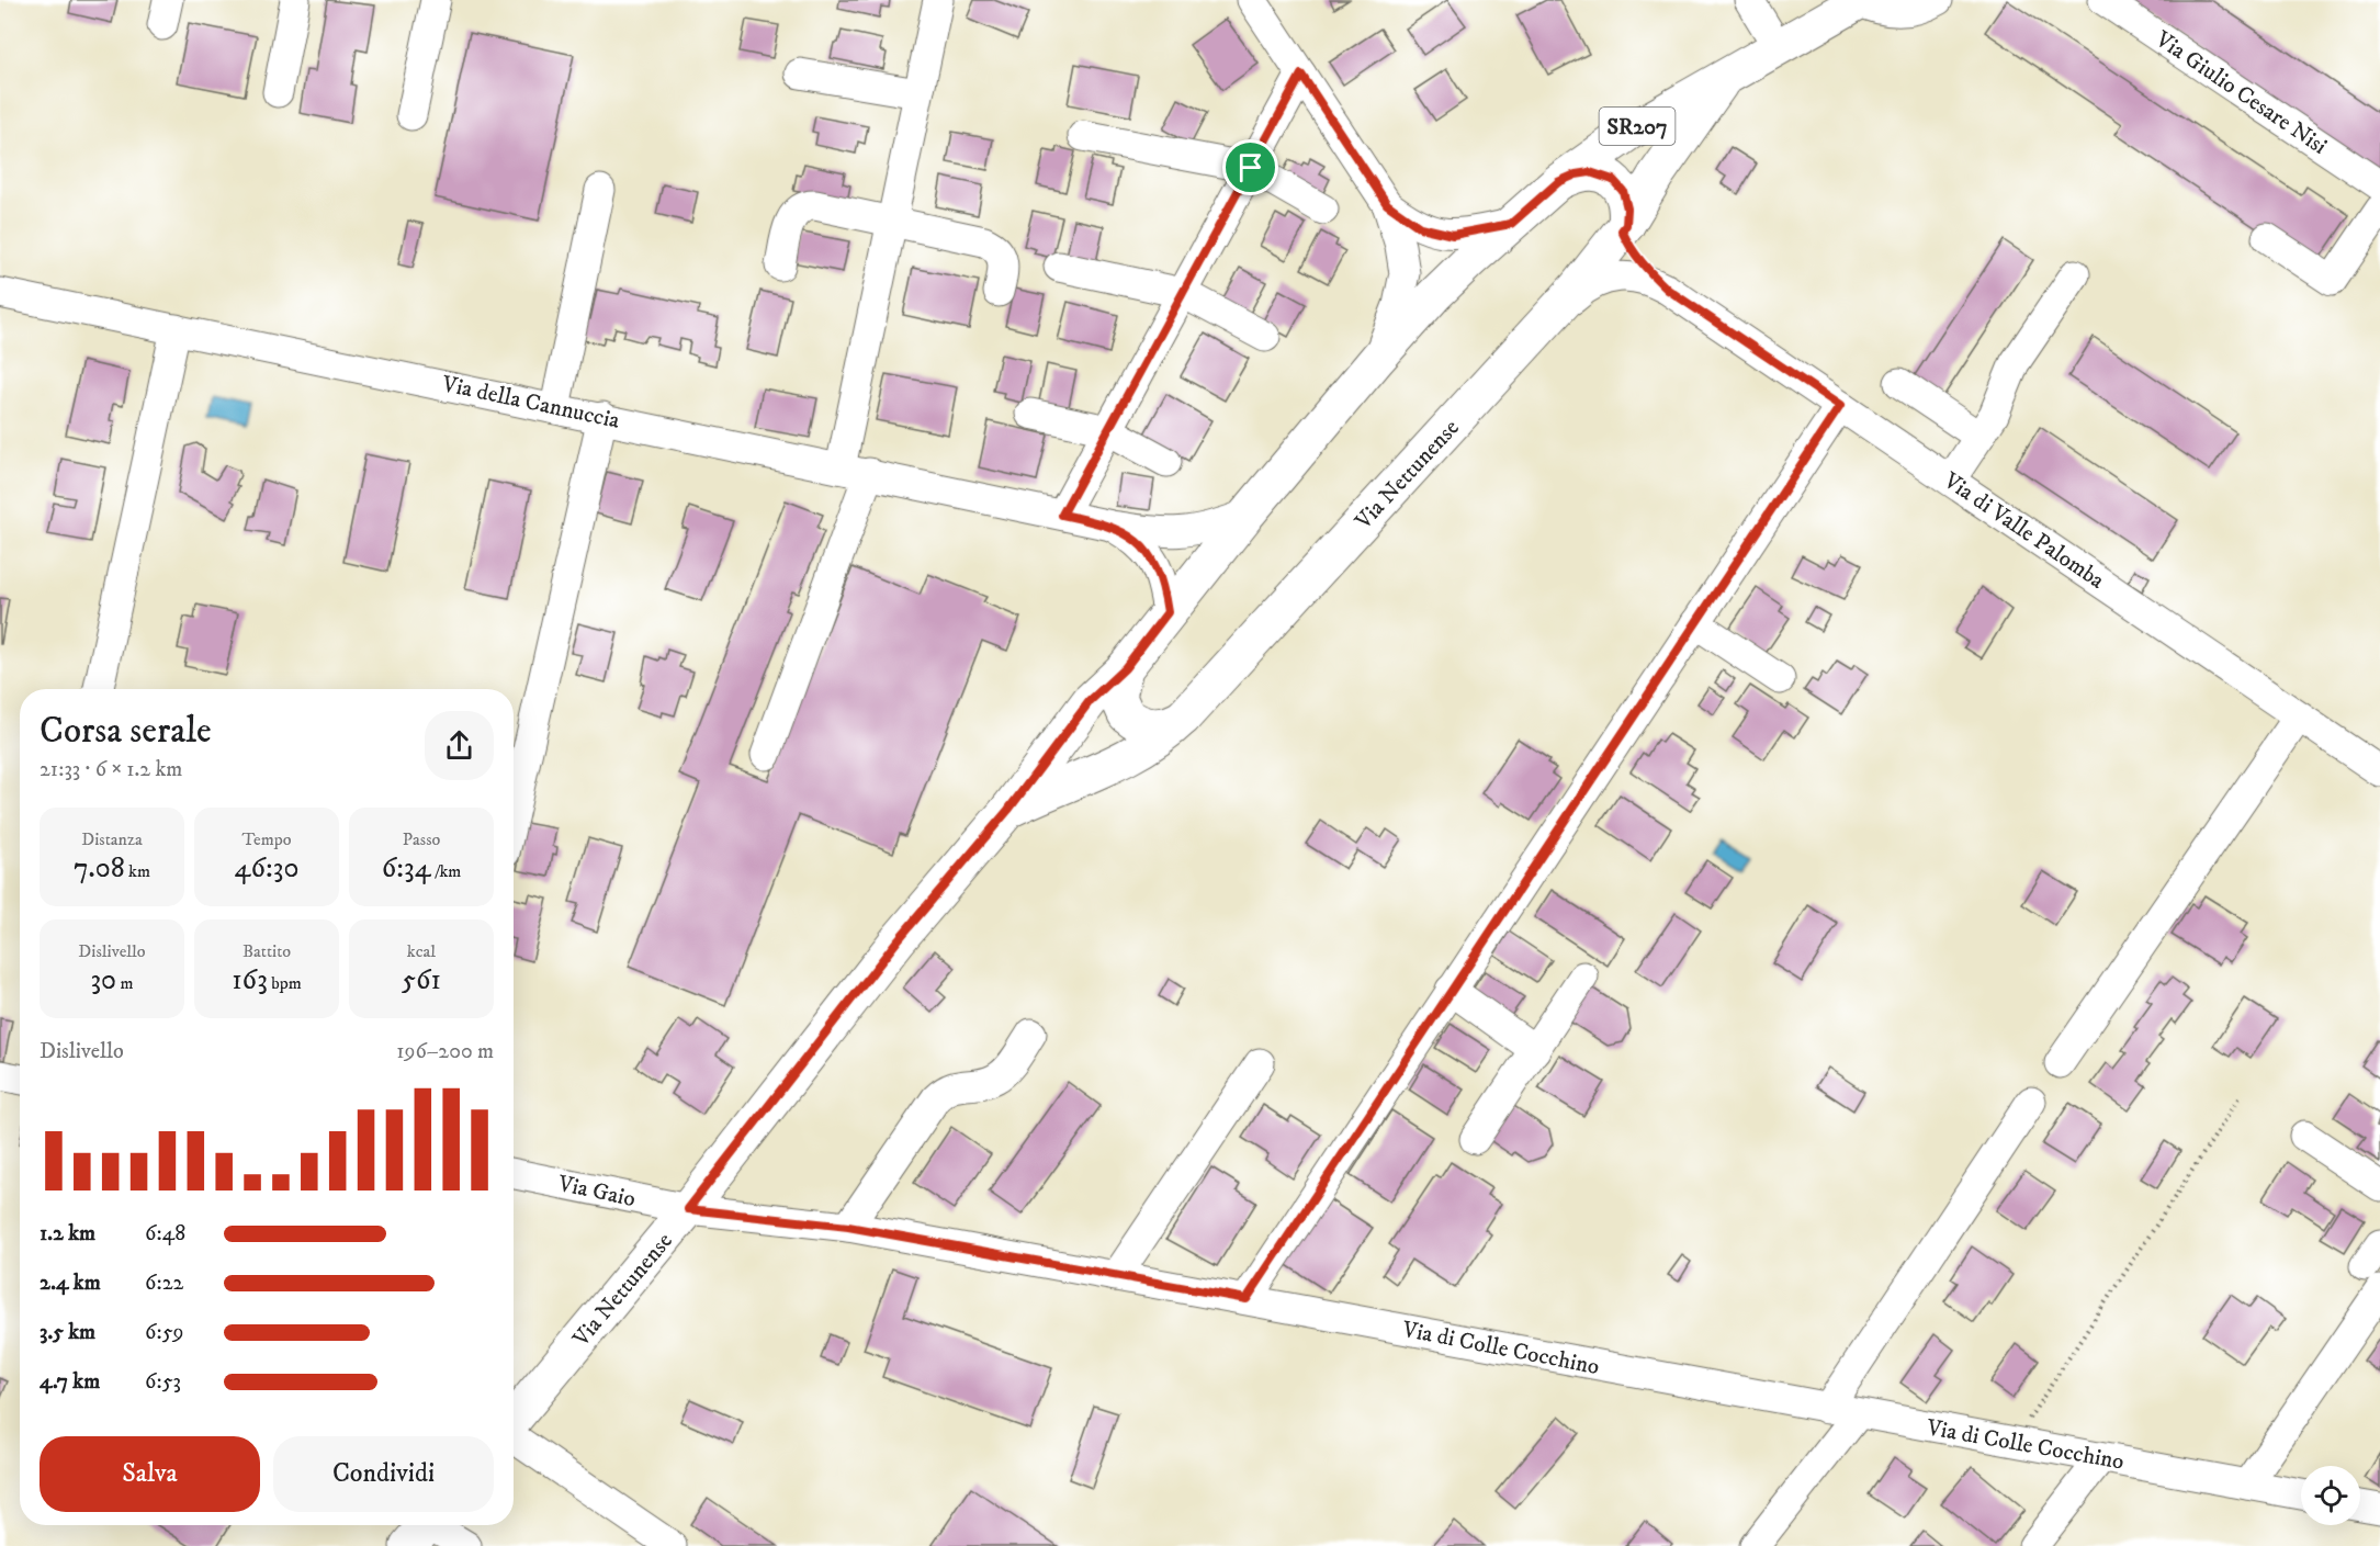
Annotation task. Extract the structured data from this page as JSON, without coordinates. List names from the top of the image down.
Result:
{
  "streets": {
    "main road": ["SR207", "Via Nettunense"],
    "street": [
      "Via Giulio Cesare Nisi",
      "Via della Cannuccia",
      "Via di Valle Palomba",
      "Via Gaio",
      "Via di Colle Cocchino"
    ]
  },
  "crossings": [
    ["Via della Cannuccia", "Via Nettunense"],
    ["Via Nettunense", "Via di Valle Palomba"],
    ["Via Nettunense", "Via Gaio"],
    ["Via Nettunense", "Via di Colle Cocchino"],
    ["Via Gaio", "Via di Colle Cocchino"]
  ],
  "page": {
    "heading": ["Corsa serale", "21:33 · 6 × 1.2 km"],
    "stats": [
      ["Distanza", "7.08 km"],
      ["Tempo", "46:30"],
      ["Passo", "6:34 /km"],
      ["Dislivello", "30 m"],
      ["Battito", "163 bpm"],
      ["kcal", "561"]
    ],
    "chart": ["Dislivello", "196–200 m"],
    "list": [
      {
        "name": "1.2 km",
        "note": "6:48"
      },
      {
        "name": "2.4 km",
        "note": "6:22"
      },
      {
        "name": "3.5 km",
        "note": "6:59"
      },
      {
        "name": "4.7 km",
        "note": "6:53"
      }
    ],
    "buttons": ["Salva", "Condividi"]
  }
}
